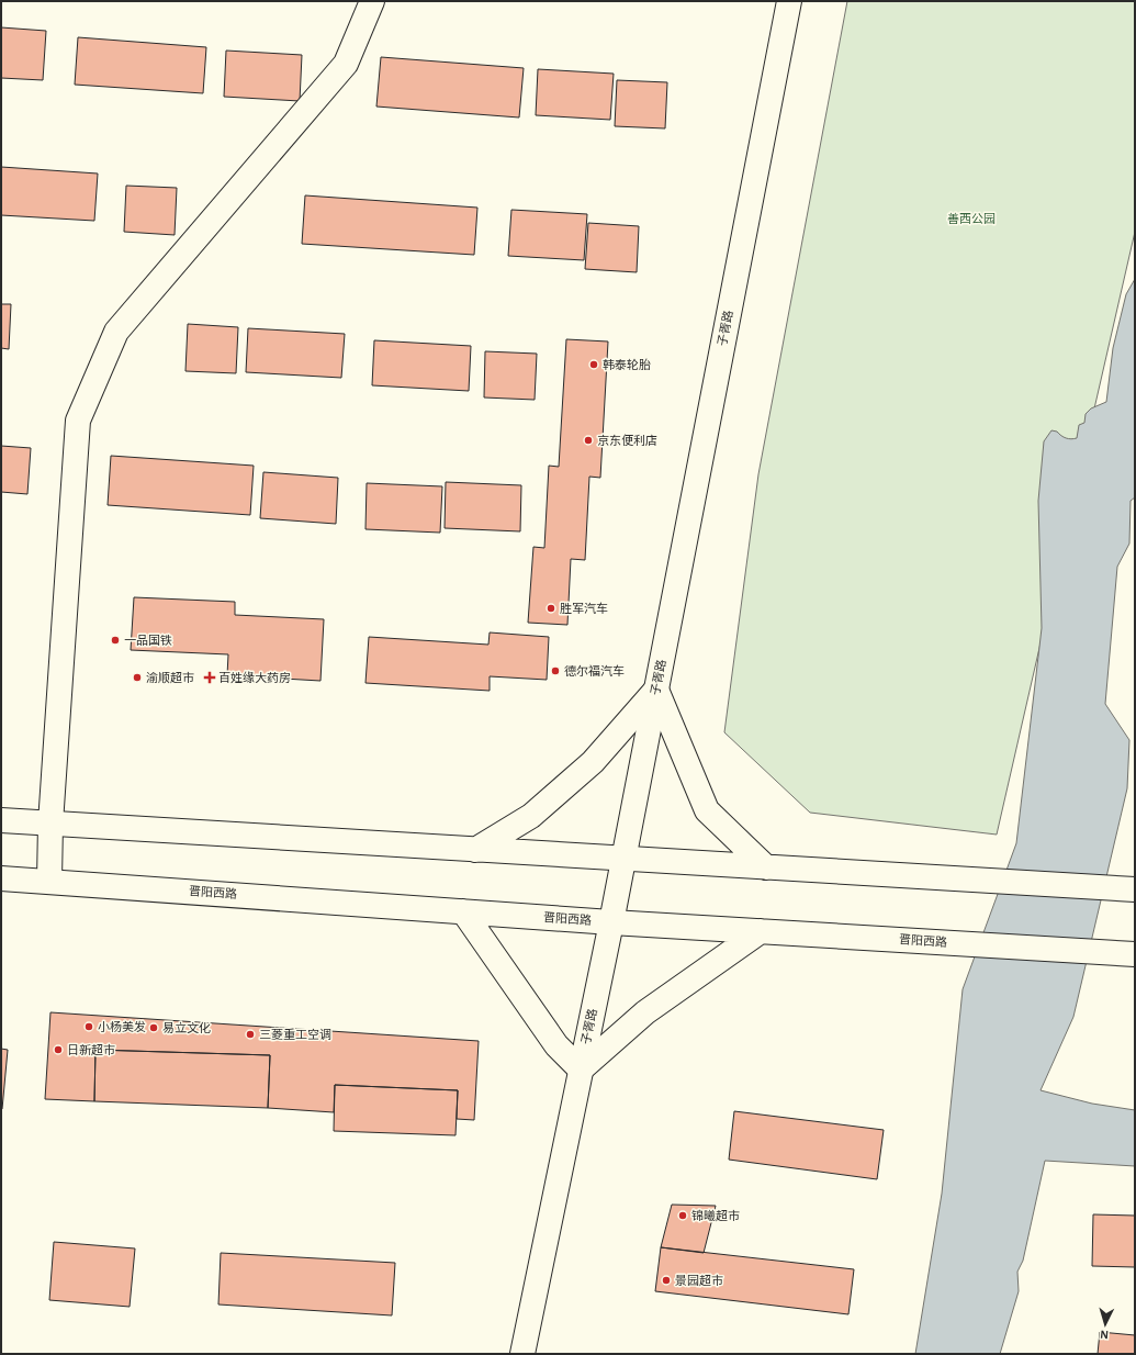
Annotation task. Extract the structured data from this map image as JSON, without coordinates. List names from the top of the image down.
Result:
{
  "streets": {
    "main road": ["子胥路", "晋阳西路"]
  },
  "crossings": [
    ["子胥路", "晋阳西路"]
  ],
  "parks": ["善西公园"],
  "places": {
    "other": [
      "韩泰轮胎",
      "京东便利店",
      "胜军汽车",
      "一品国铁",
      "德尔福汽车",
      "渝顺超市",
      "小杨美发",
      "易立文化",
      "三菱重工空调",
      "日新超市",
      "锦曦超市",
      "景园超市"
    ],
    "health": ["百姓缘大药房"]
  },
  "north": "bottom"
}
